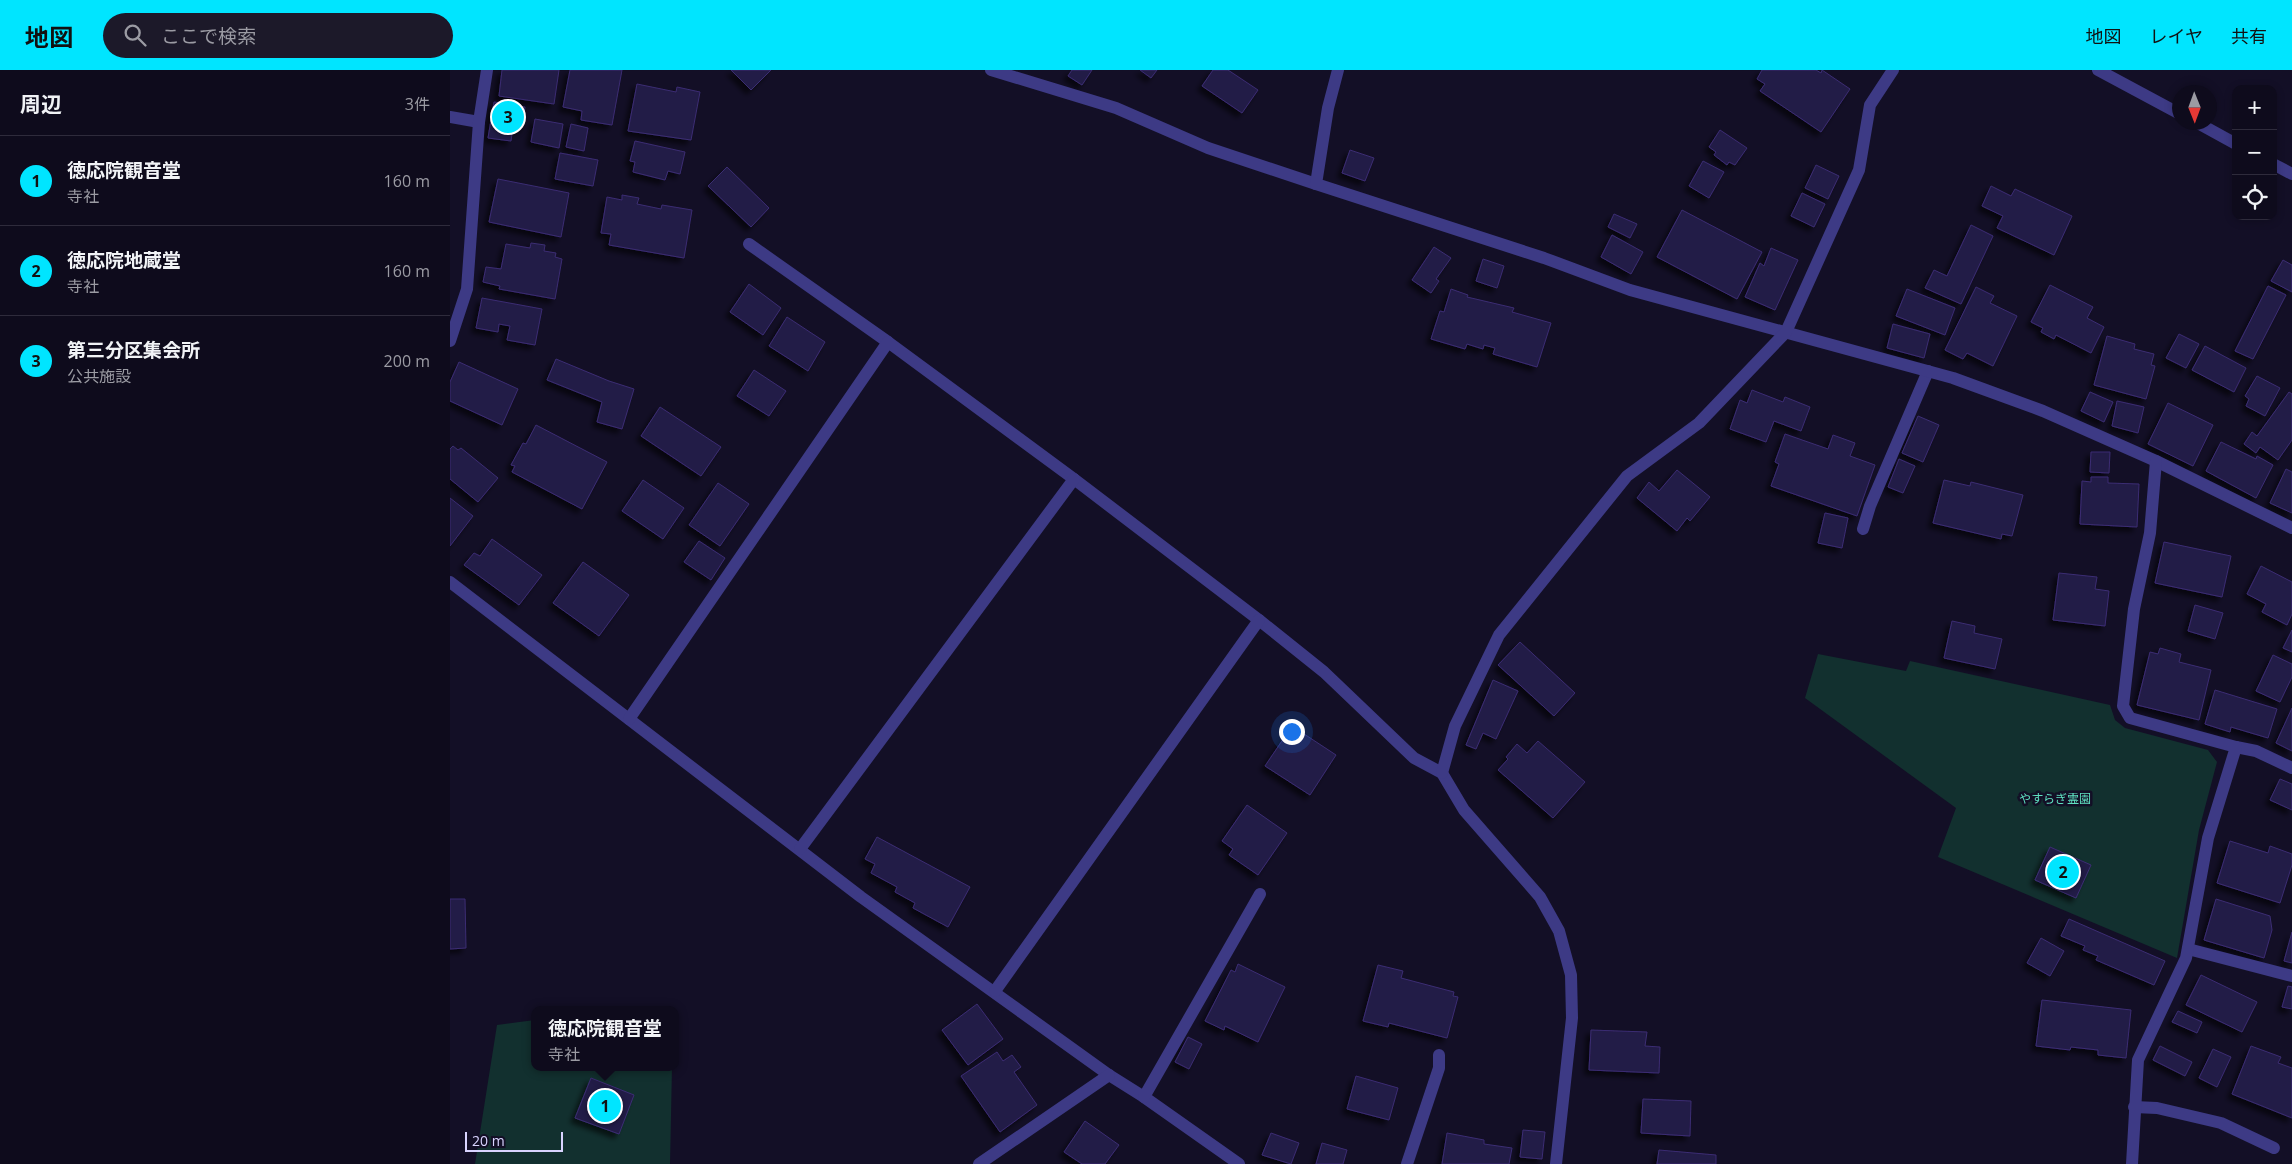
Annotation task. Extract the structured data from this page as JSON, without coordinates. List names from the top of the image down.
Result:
{
  "parks": ["やすらぎ霊園"],
  "scale_bar": "20 m",
  "north": "bottom",
  "page": {
    "header": "地図",
    "search": "ここで検索",
    "nav": ["地図", "レイヤ", "共有"],
    "heading": ["周辺", "3件"],
    "map_buttons": ["+", "−"],
    "pins": ["3", "2", "1"],
    "list": [
      {
        "mark": "1",
        "name": "徳応院観音堂",
        "note": "寺社",
        "value": "160 m"
      },
      {
        "mark": "2",
        "name": "徳応院地蔵堂",
        "note": "寺社",
        "value": "160 m"
      },
      {
        "mark": "3",
        "name": "第三分区集会所",
        "note": "公共施設",
        "value": "200 m"
      }
    ],
    "popup": ["徳応院観音堂", "寺社"],
    "scale": "20 m"
  }
}
